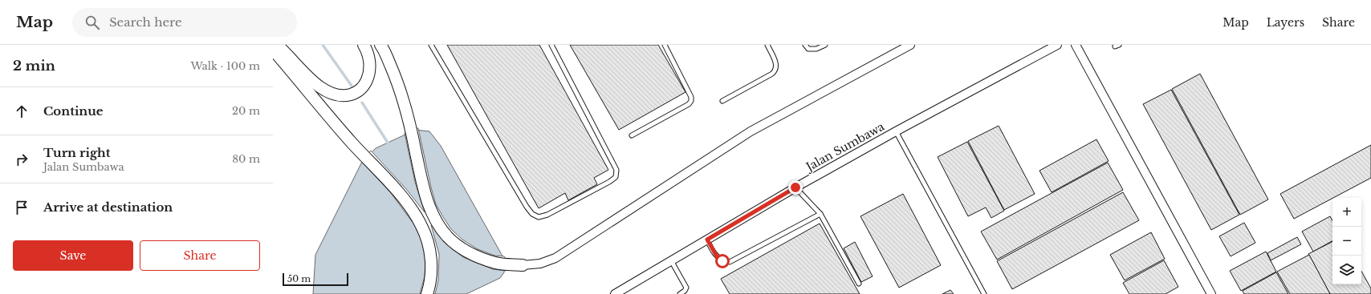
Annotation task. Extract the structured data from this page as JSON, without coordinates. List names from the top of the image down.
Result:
{
  "streets": {
    "street": ["Jalan Sumbawa"]
  },
  "scale_bar": "50 m",
  "page": {
    "header": "Map",
    "search": "Search here",
    "nav": ["Map", "Layers", "Share"],
    "heading": ["2 min", "Walk · 100 m"],
    "list": [
      ["Continue", "20 m"],
      ["Turn right", "Jalan Sumbawa", "80 m"],
      "Arrive at destination"
    ],
    "map_buttons": ["+", "−"],
    "buttons": ["Save", "Share"],
    "scale": "50 m"
  }
}
